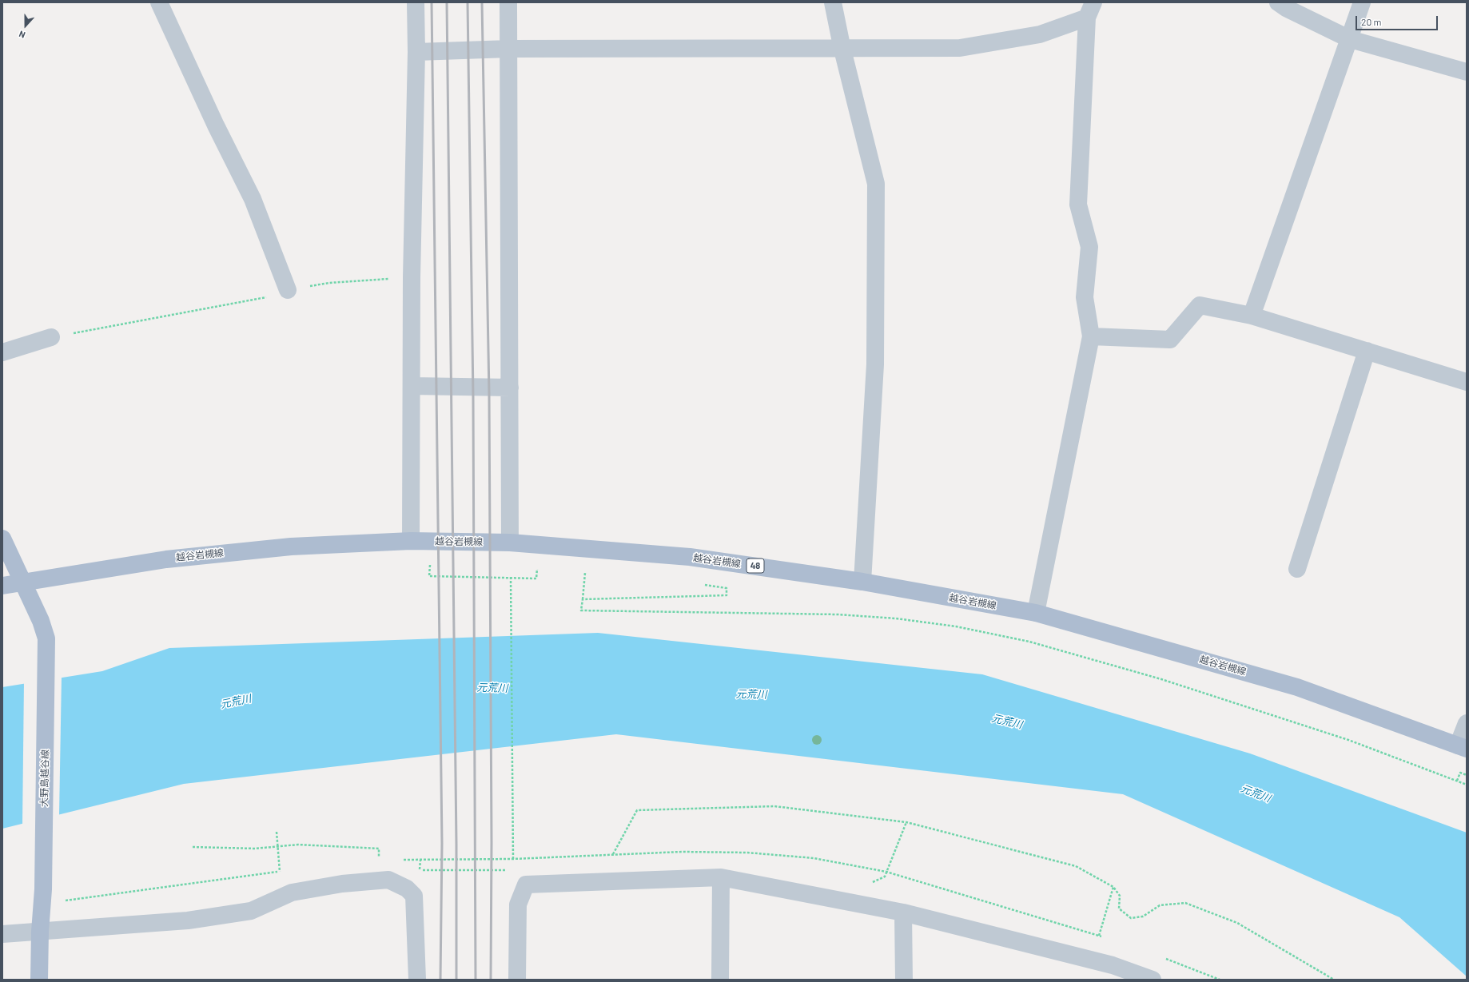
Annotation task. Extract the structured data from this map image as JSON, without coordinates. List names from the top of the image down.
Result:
{
  "streets": {
    "main road": ["越谷岩槻線", "48", "大野島越谷線"]
  },
  "crossings": [
    ["越谷岩槻線", "大野島越谷線"]
  ],
  "water": ["元荒川"],
  "scale_bar": "20 m",
  "north": "bottom"
}
